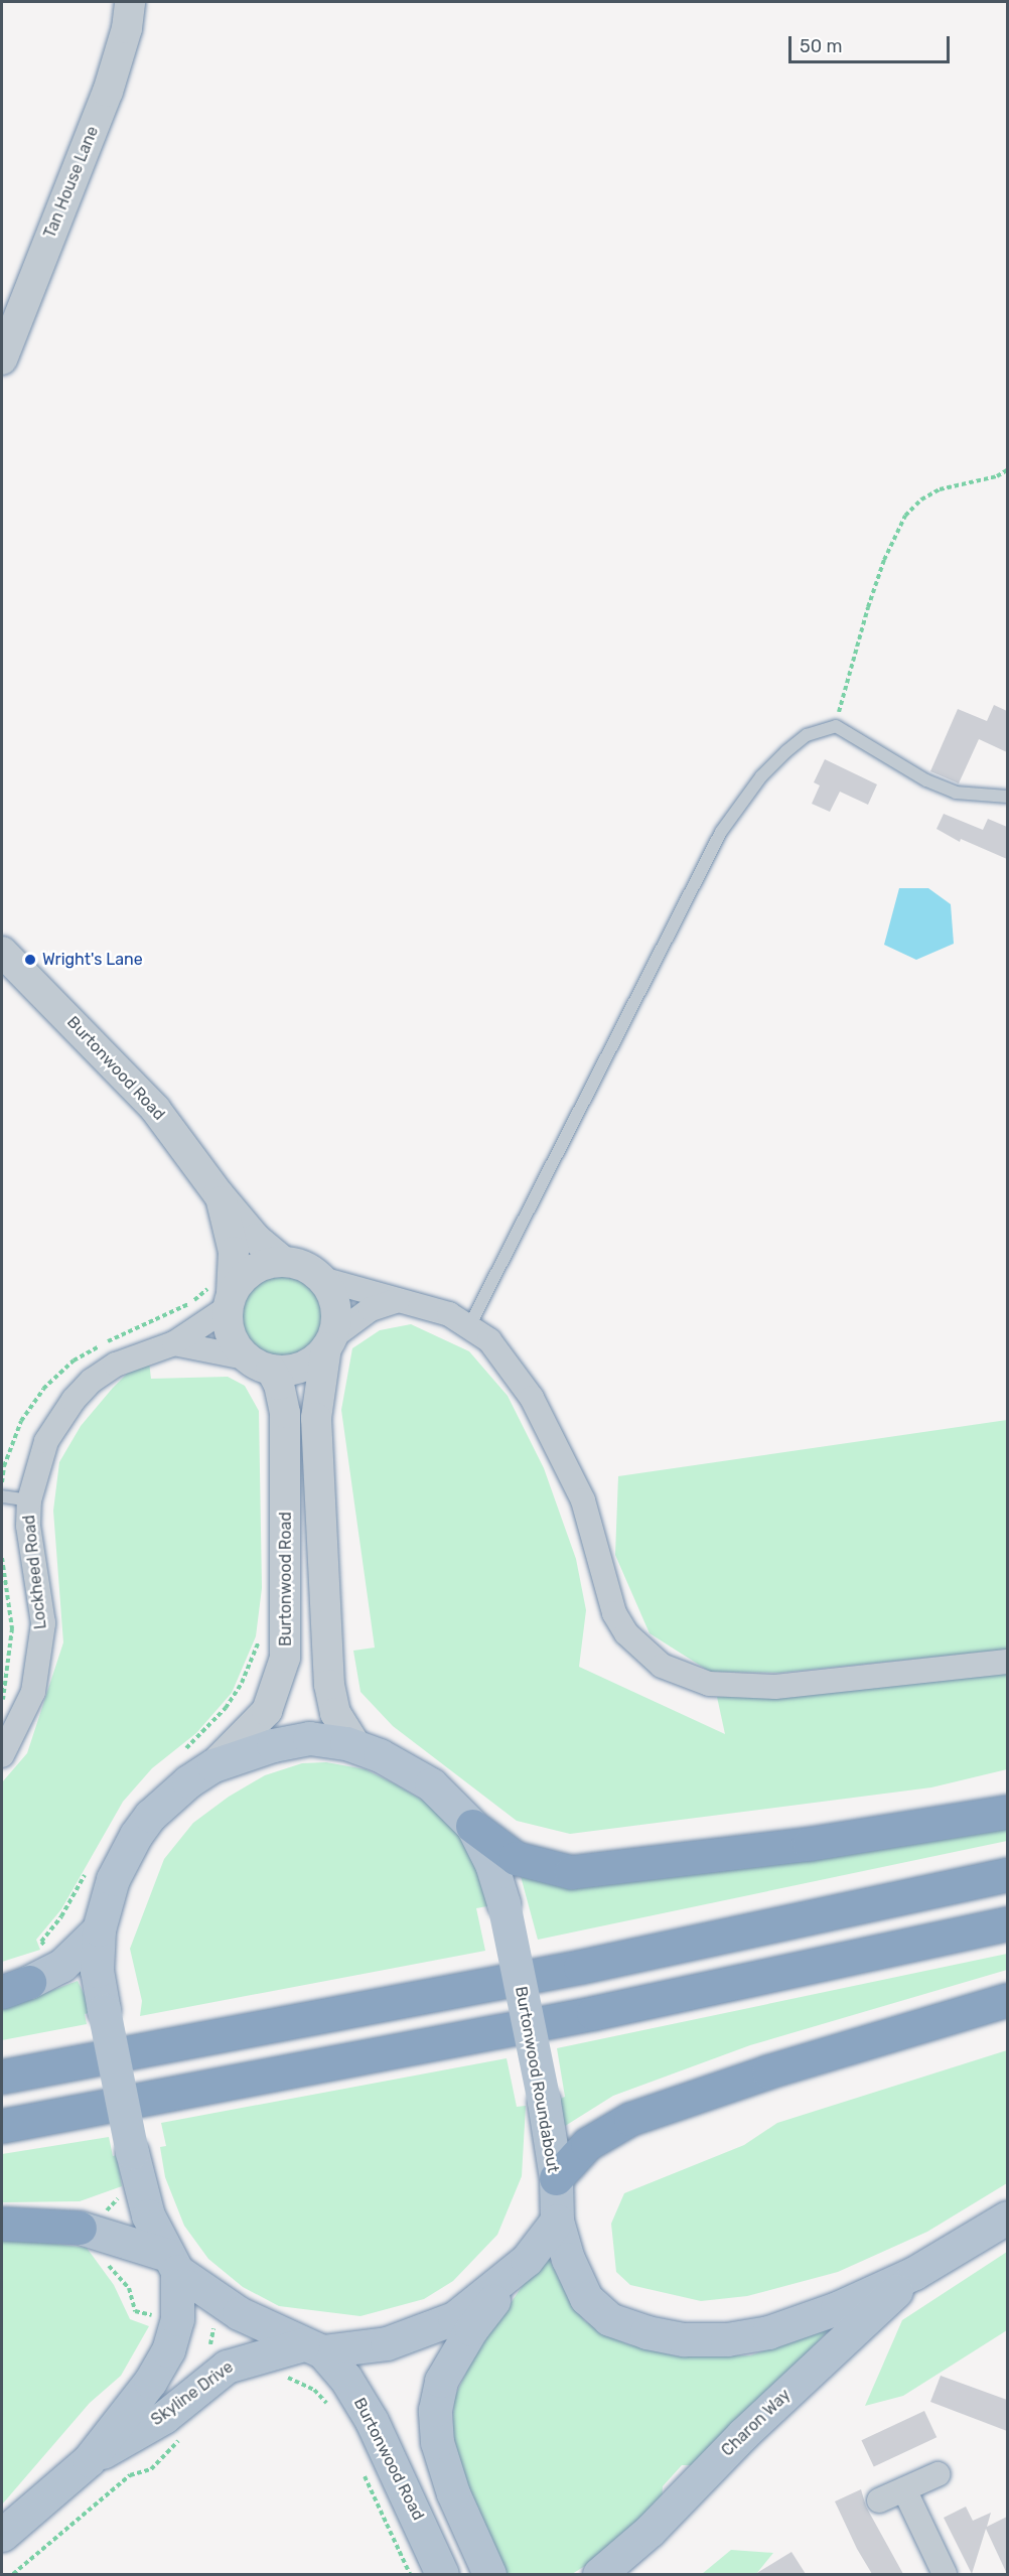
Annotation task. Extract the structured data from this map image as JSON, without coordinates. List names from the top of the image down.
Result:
{
  "streets": {
    "main road": [
      "Burtonwood Road",
      "Burtonwood Roundabout",
      "Skyline Drive",
      "Charon Way"
    ],
    "street": ["Tan House Lane", "Lockheed Road"]
  },
  "crossings": [
    ["Burtonwood Road", "Lockheed Road"],
    ["Burtonwood Road", "Burtonwood Roundabout"],
    ["Burtonwood Road", "Skyline Drive"],
    ["Burtonwood Roundabout", "Skyline Drive"],
    ["Burtonwood Roundabout", "Charon Way"]
  ],
  "places": ["Wright's Lane"],
  "scale_bar": "50 m"
}
